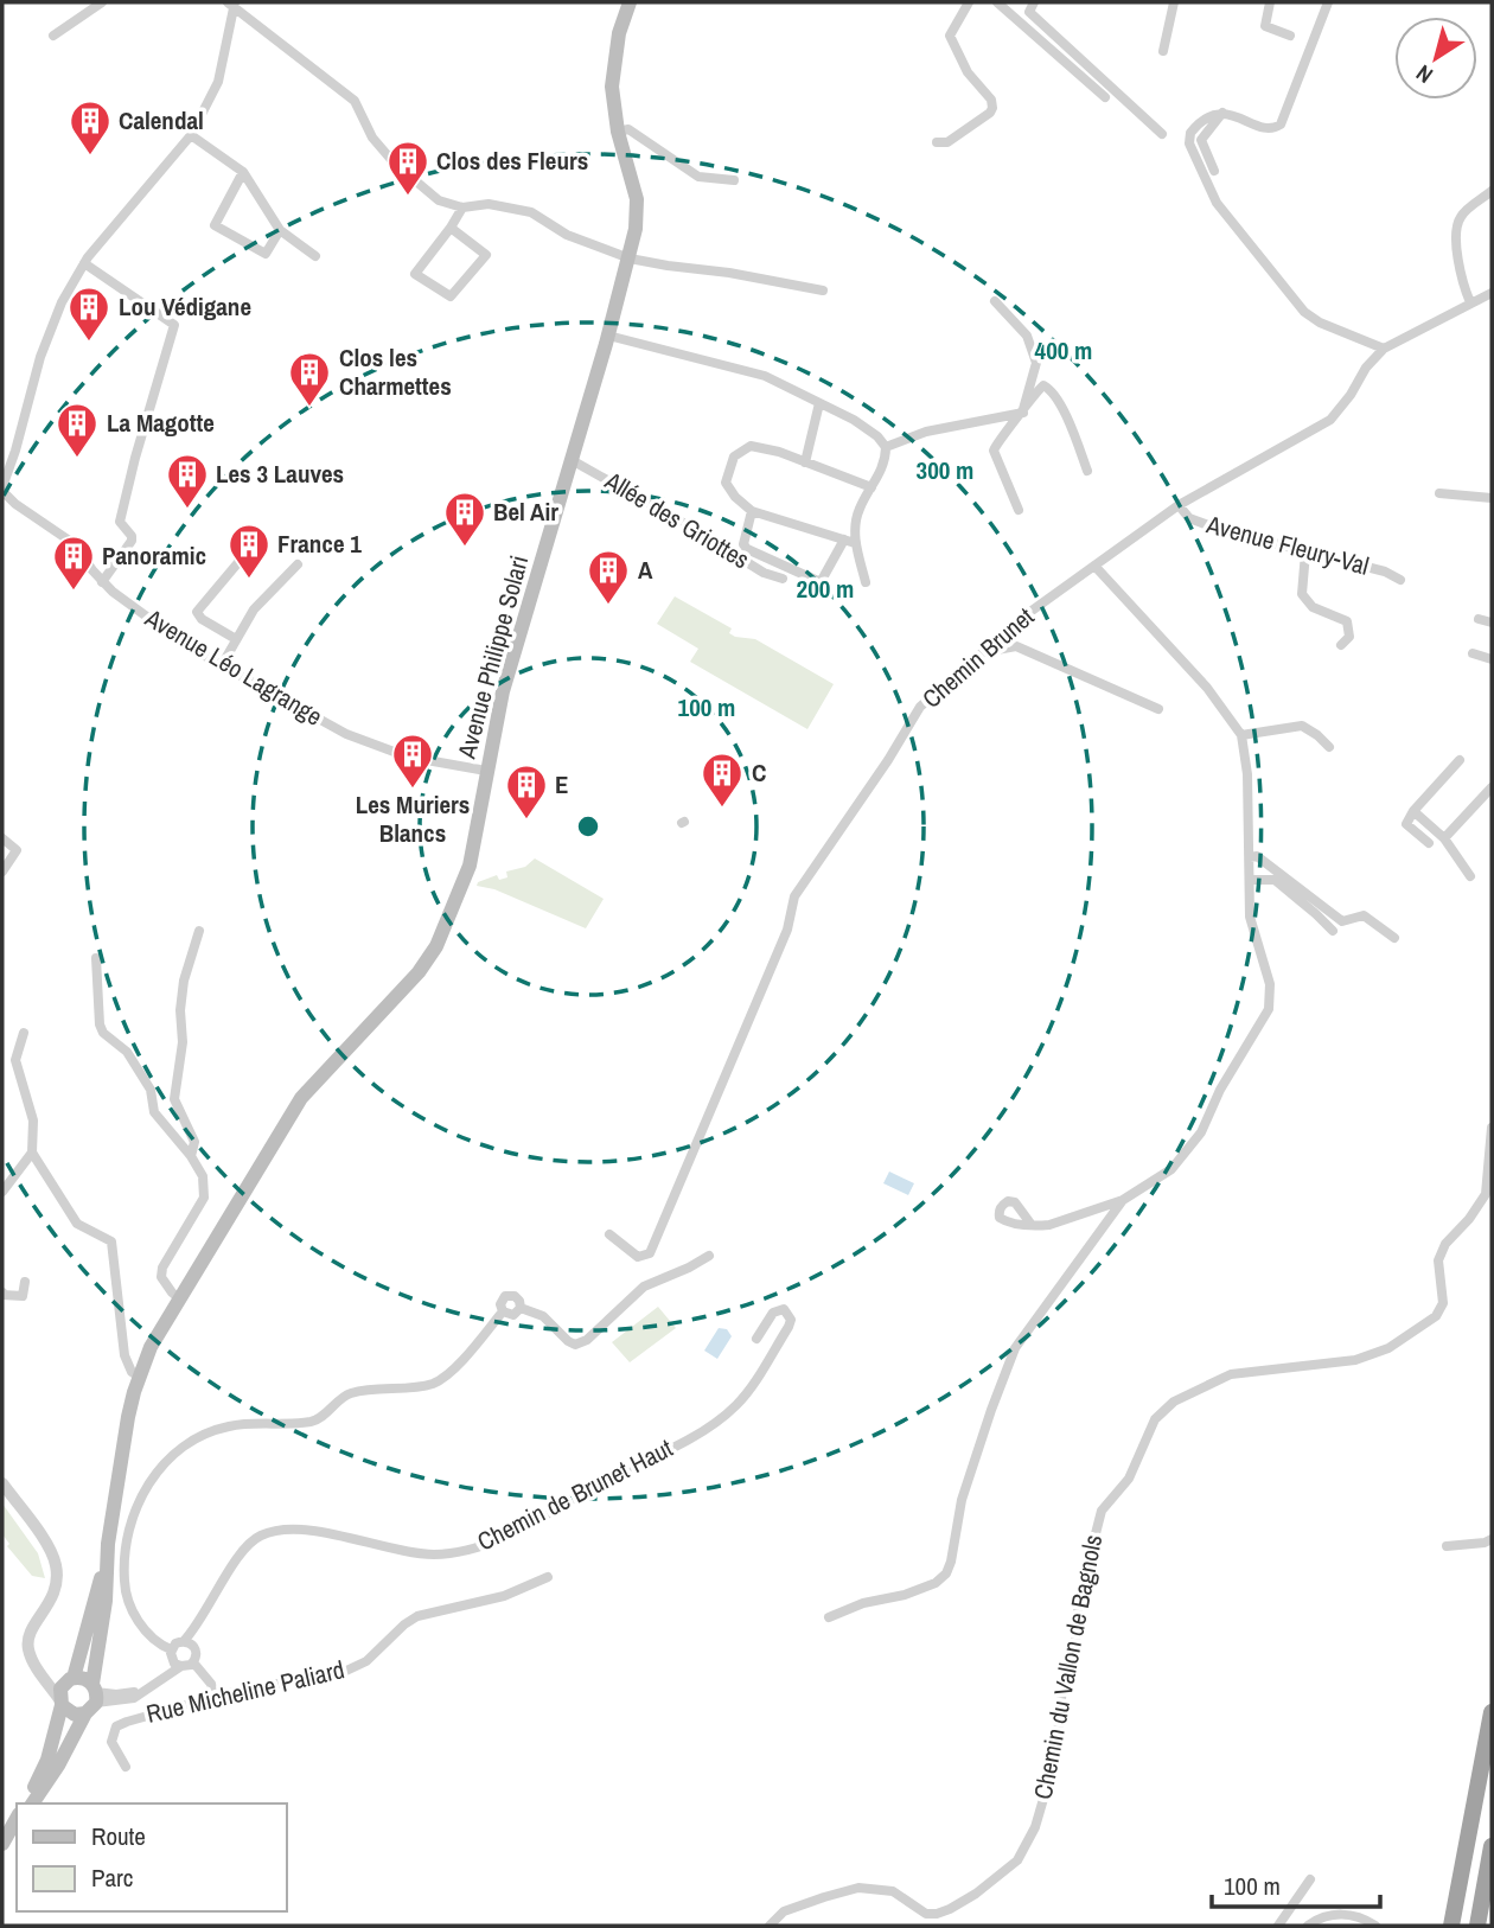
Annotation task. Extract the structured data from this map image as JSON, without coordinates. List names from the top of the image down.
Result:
{
  "streets": {
    "main road": ["Avenue Philippe Solari"],
    "street": [
      "Allée des Griottes",
      "Avenue Fleury-Val",
      "Chemin Brunet",
      "Avenue Léo Lagrange",
      "Chemin de Brunet Haut",
      "Chemin du Vallon de Bagnols",
      "Rue Micheline Paliard"
    ]
  },
  "crossings": [
    ["Allée des Griottes", "Avenue Philippe Solari"],
    ["Avenue Fleury-Val", "Chemin Brunet"],
    ["Avenue Philippe Solari", "Avenue Léo Lagrange"]
  ],
  "places": {
    "building": [
      "Calendal",
      "Clos des Fleurs",
      "Lou Védigane",
      "Clos les Charmettes",
      "La Magotte",
      "Les 3 Lauves",
      "Bel Air",
      "France 1",
      "Panoramic",
      "A",
      "Les Muriers Blancs",
      "C",
      "E"
    ]
  },
  "legend": ["Route", "Parc"],
  "scale_bar": "100 m",
  "north": "bottom left",
  "rings": [
    "400 m",
    "300 m",
    "200 m",
    "100 m"
  ]
}
